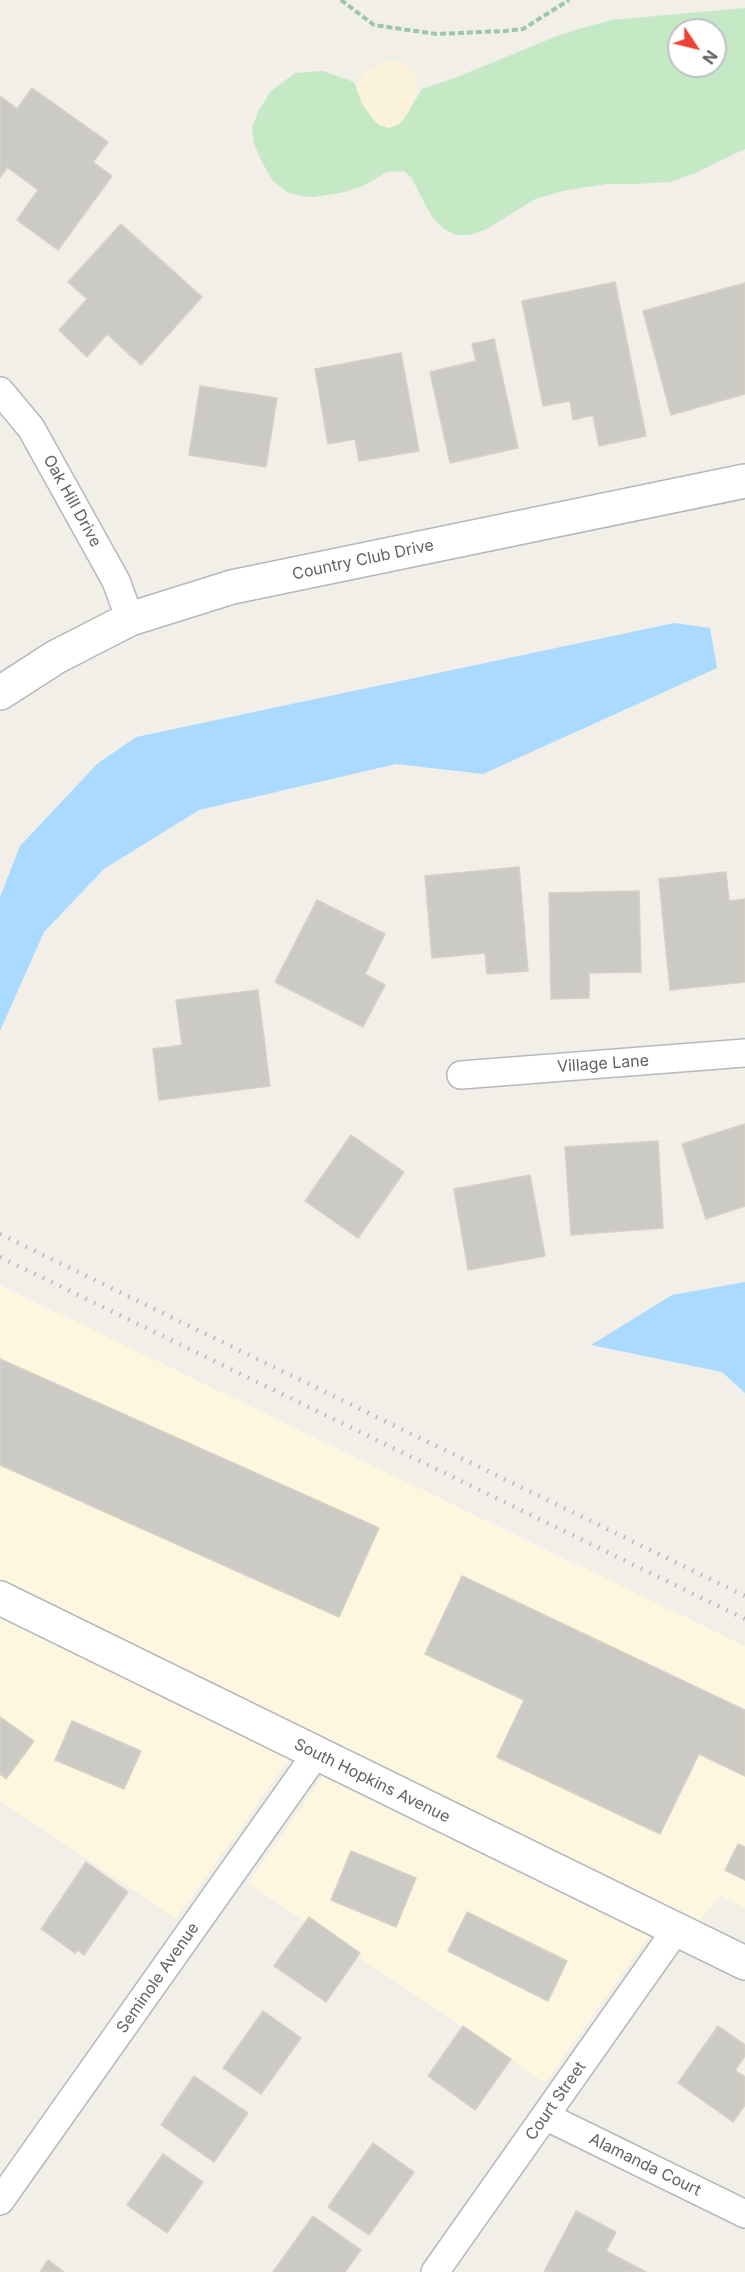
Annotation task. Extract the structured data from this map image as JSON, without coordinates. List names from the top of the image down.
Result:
{
  "streets": {
    "street": [
      "Oak Hill Drive",
      "Country Club Drive",
      "Village Lane",
      "South Hopkins Avenue",
      "Seminole Avenue",
      "Court Street",
      "Alamanda Court"
    ]
  },
  "crossings": [
    ["Oak Hill Drive", "Country Club Drive"],
    ["South Hopkins Avenue", "Seminole Avenue"],
    ["South Hopkins Avenue", "Court Street"],
    ["Court Street", "Alamanda Court"]
  ],
  "north": "bottom right"
}
